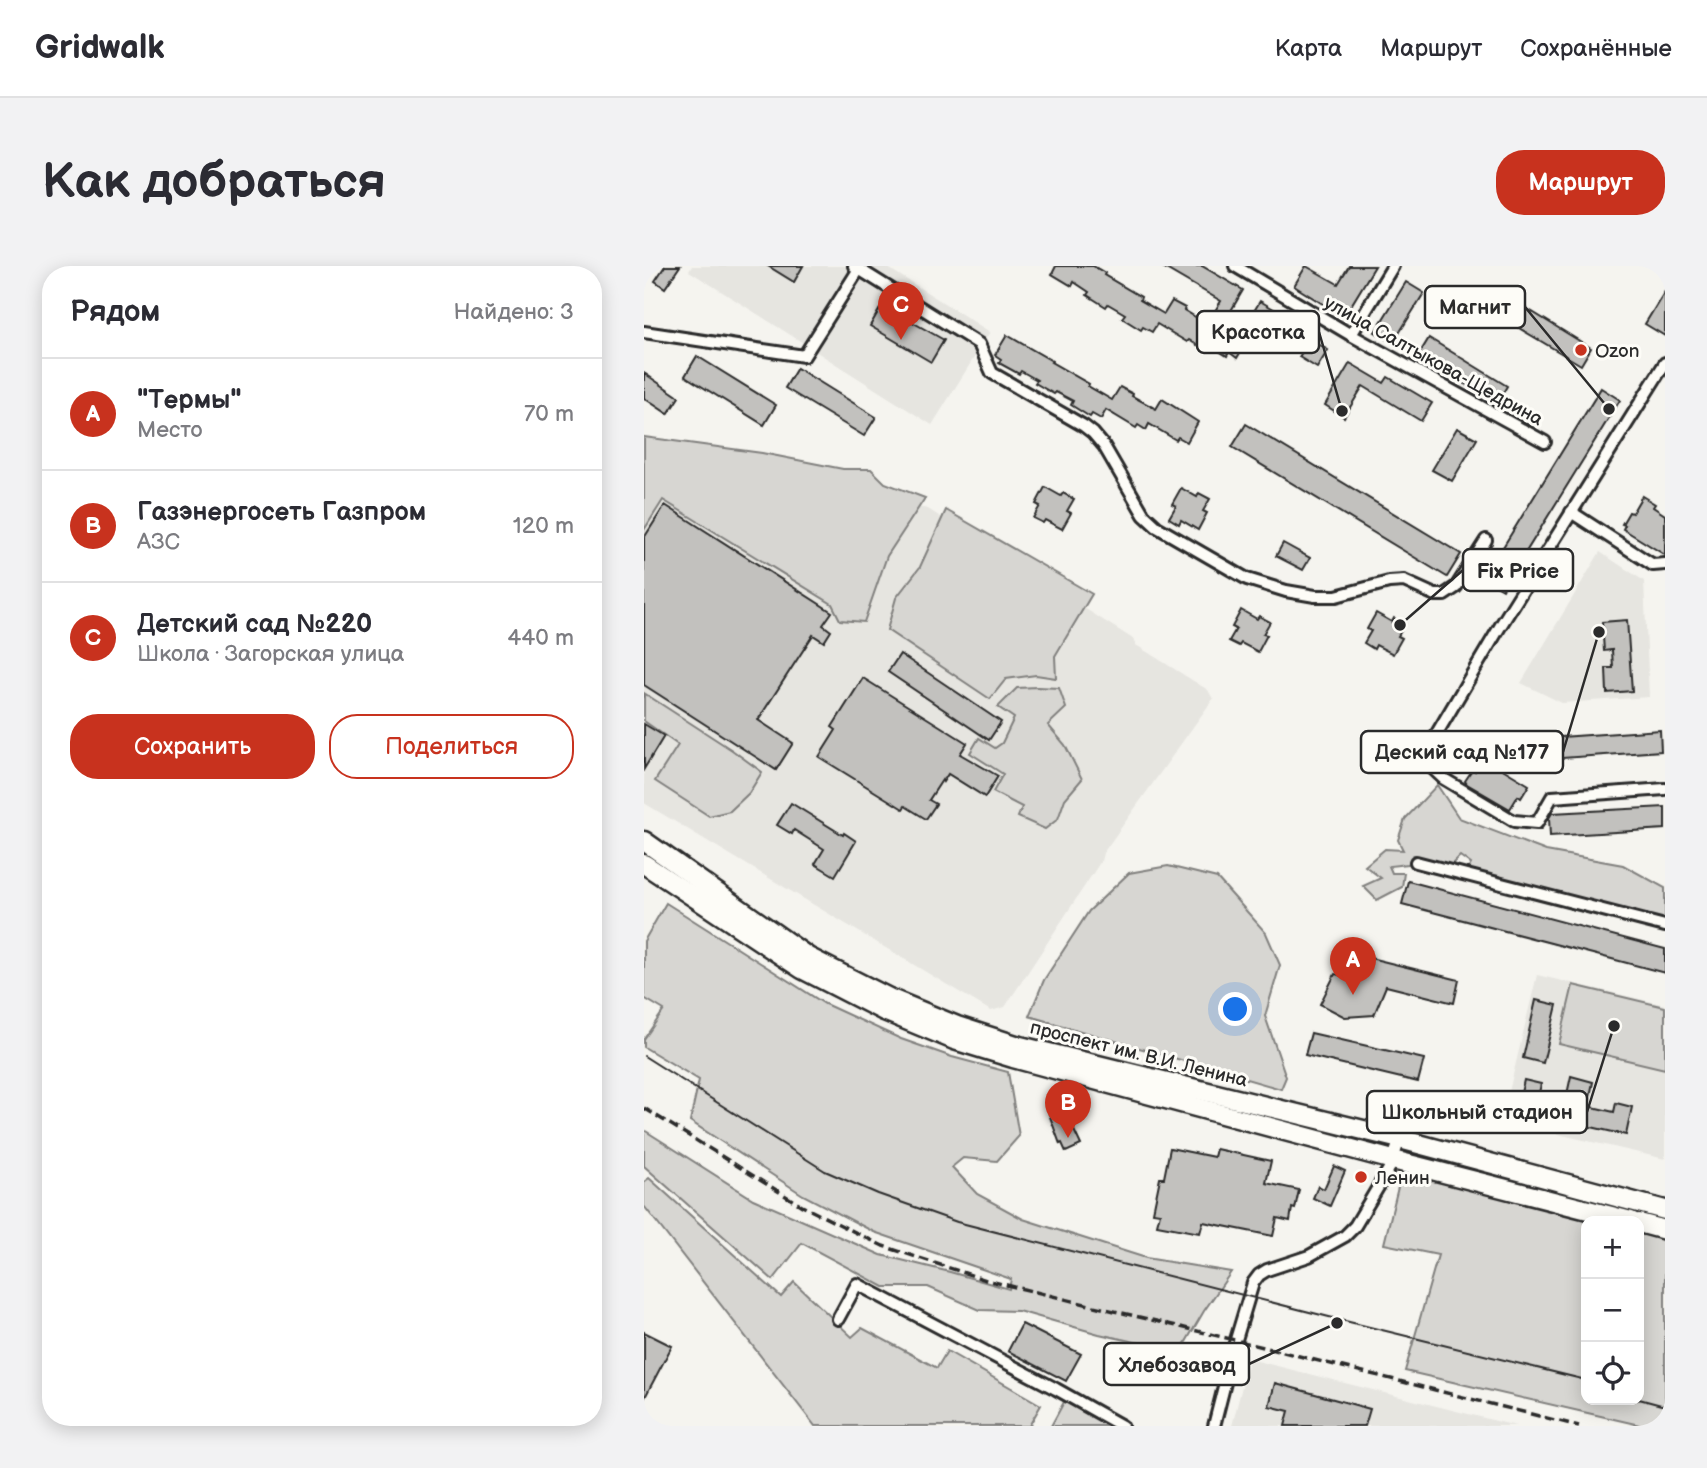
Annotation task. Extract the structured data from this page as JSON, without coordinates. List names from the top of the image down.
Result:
{
  "streets": {
    "main road": ["проспект им. В.И. Ленина"],
    "street": ["улица Салтыкова-Щедрина"]
  },
  "places": [
    "Ozon",
    "Магнит",
    "Красотка",
    "Fix Price",
    "Деский сад №177",
    "Школьный стадион",
    "Ленин",
    "Хлебозавод"
  ],
  "page": {
    "header": "Gridwalk",
    "nav": ["Карта", "Маршрут", "Сохранённые"],
    "buttons": [
      "Маршрут",
      ["Сохранить", "Поделиться"]
    ],
    "title": "Как добраться",
    "heading": ["Рядом", "Найдено: 3"],
    "pins": ["C", "A", "B"],
    "list": [
      {
        "mark": "A",
        "name": "\"Термы\"",
        "note": "Место",
        "value": "70 m"
      },
      {
        "mark": "B",
        "name": "Газэнергосеть Газпром",
        "note": "АЗС",
        "value": "120 m"
      },
      {
        "mark": "C",
        "name": "Детский сад №220",
        "note": "Школа · Загорская улица",
        "value": "440 m"
      }
    ],
    "map_buttons": ["+", "−"]
  }
}
